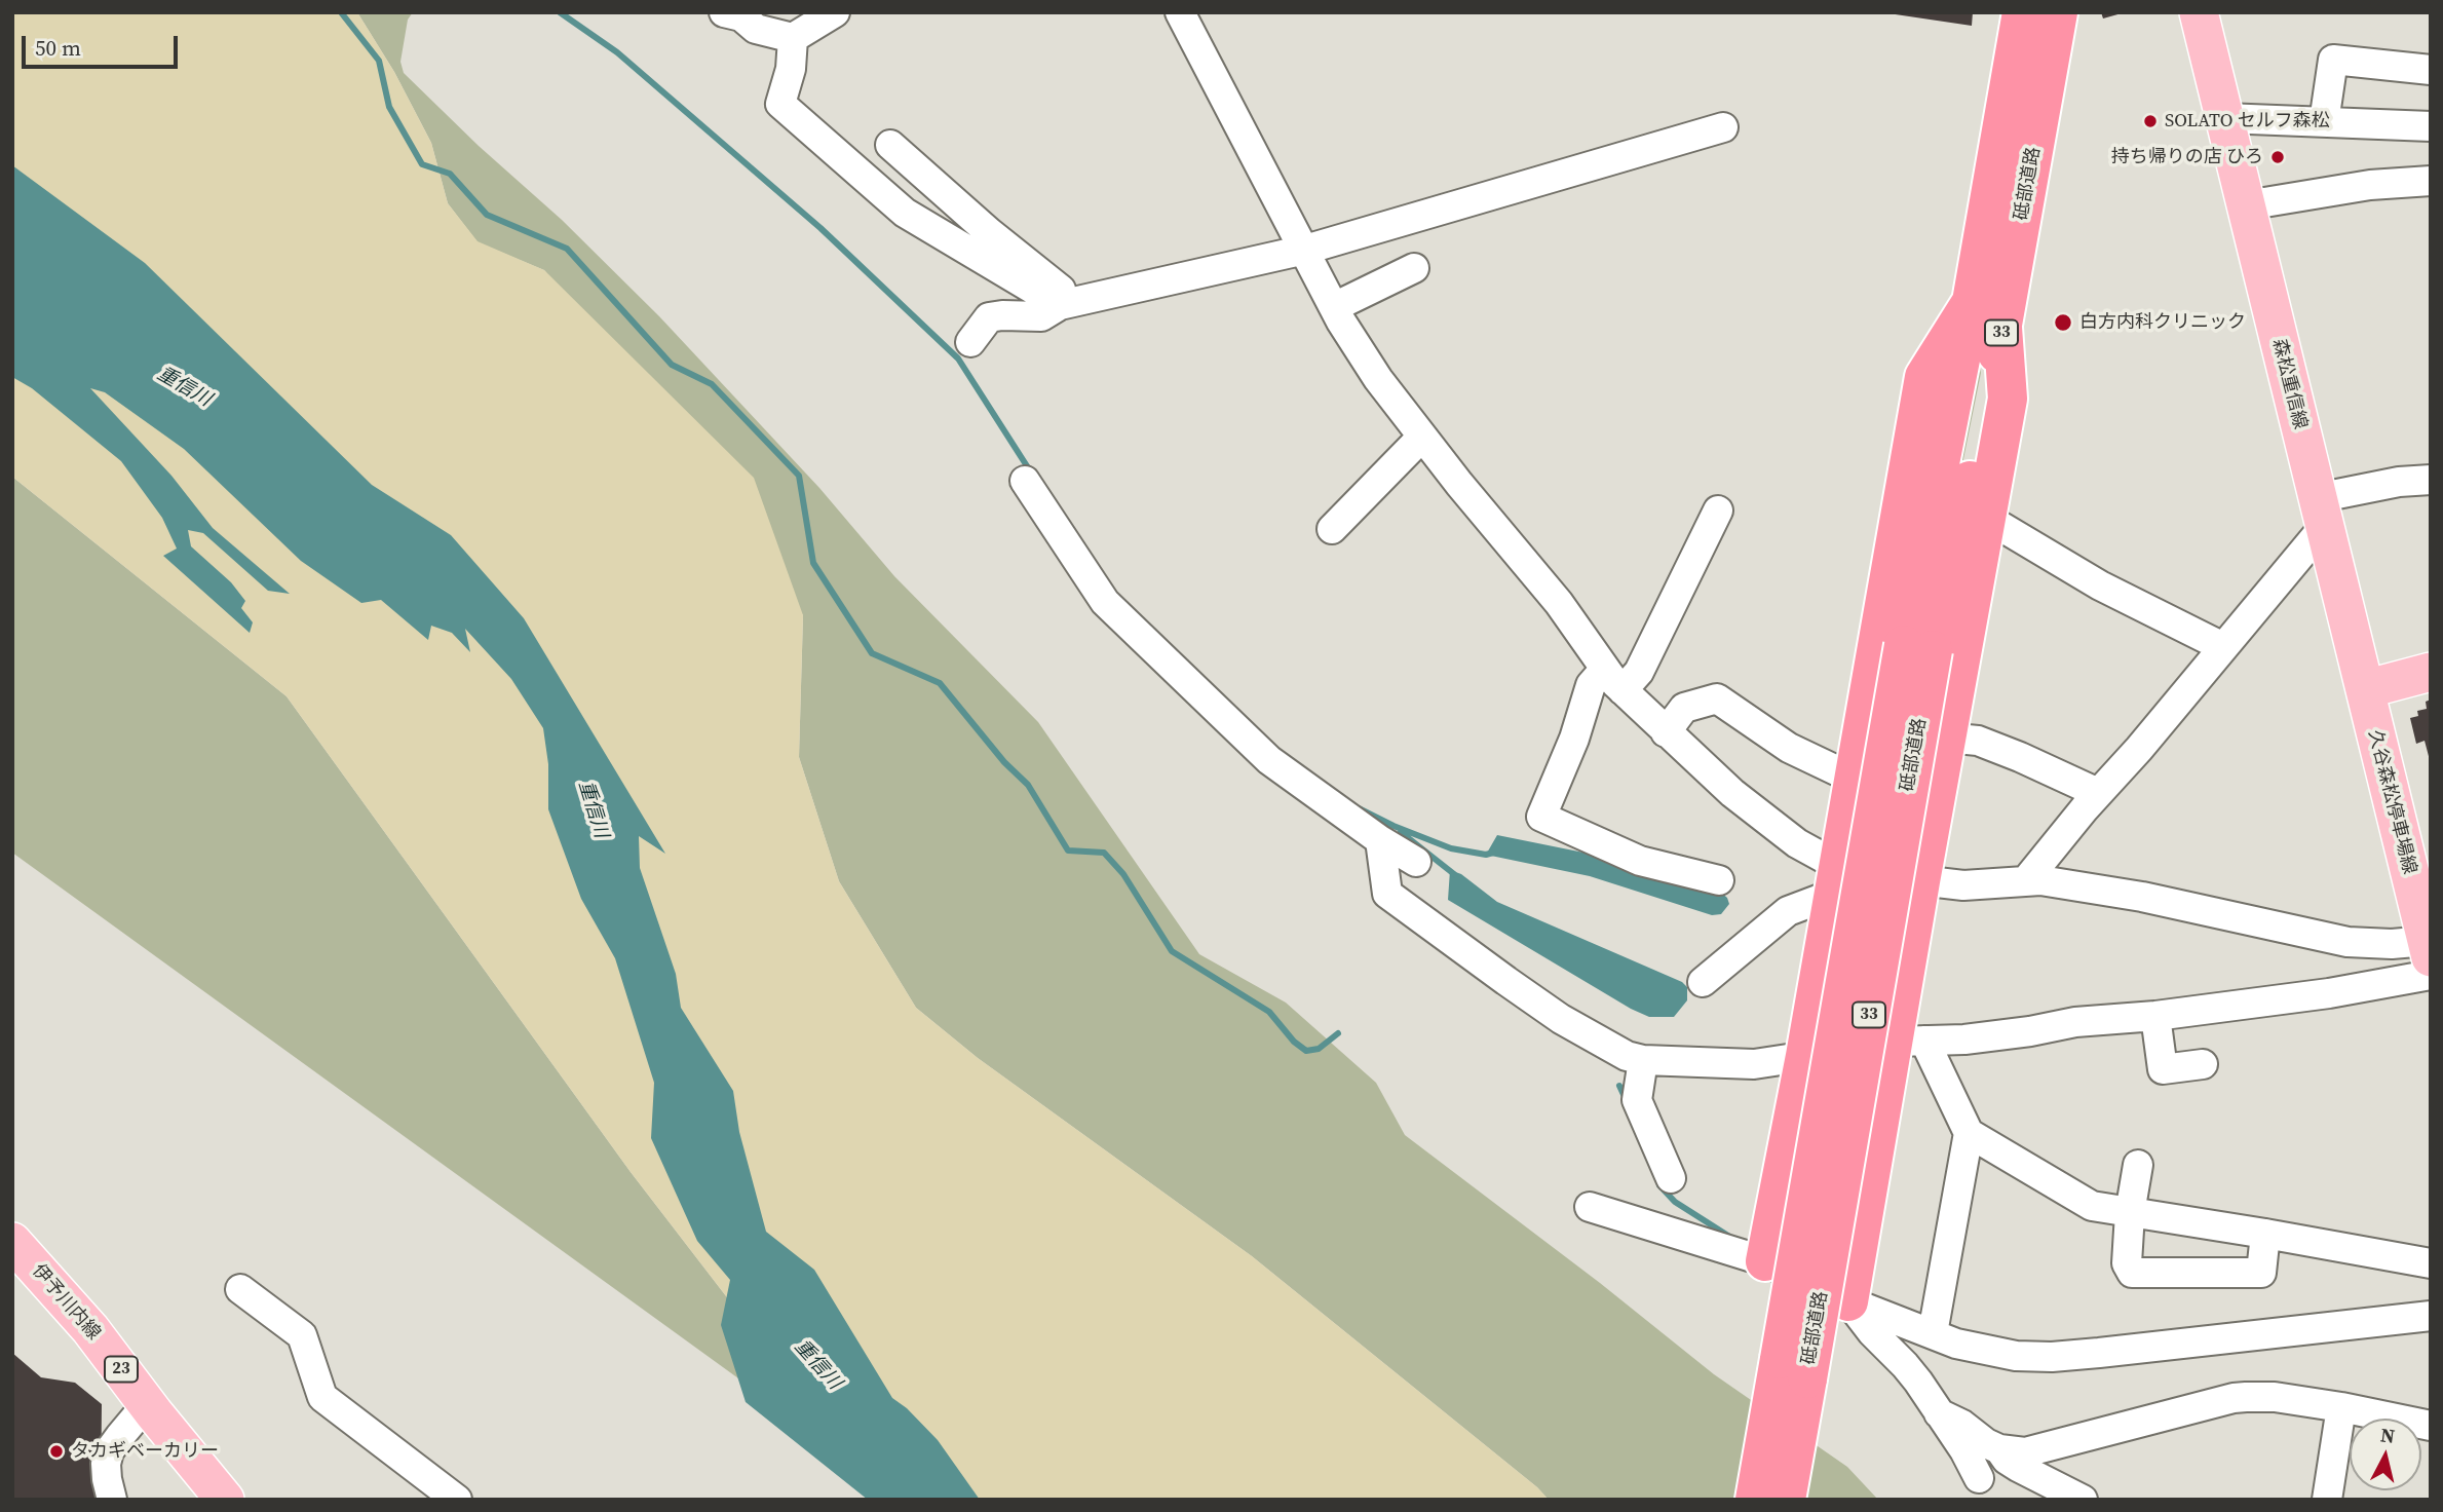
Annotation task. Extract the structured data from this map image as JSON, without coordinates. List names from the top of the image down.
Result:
{
  "streets": {
    "highway": ["砥部道路", "33"],
    "main road": [
      "森松重信線",
      "久谷森松停車場線",
      "伊予川内線",
      "23"
    ]
  },
  "crossings": [
    ["森松重信線", "久谷森松停車場線"]
  ],
  "water": ["重信川"],
  "places": [
    "SOLATO セルフ森松",
    "持ち帰りの店 ひろ",
    "白方内科クリニック",
    "タカギベーカリー"
  ],
  "scale_bar": "50 m",
  "north": "top"
}
